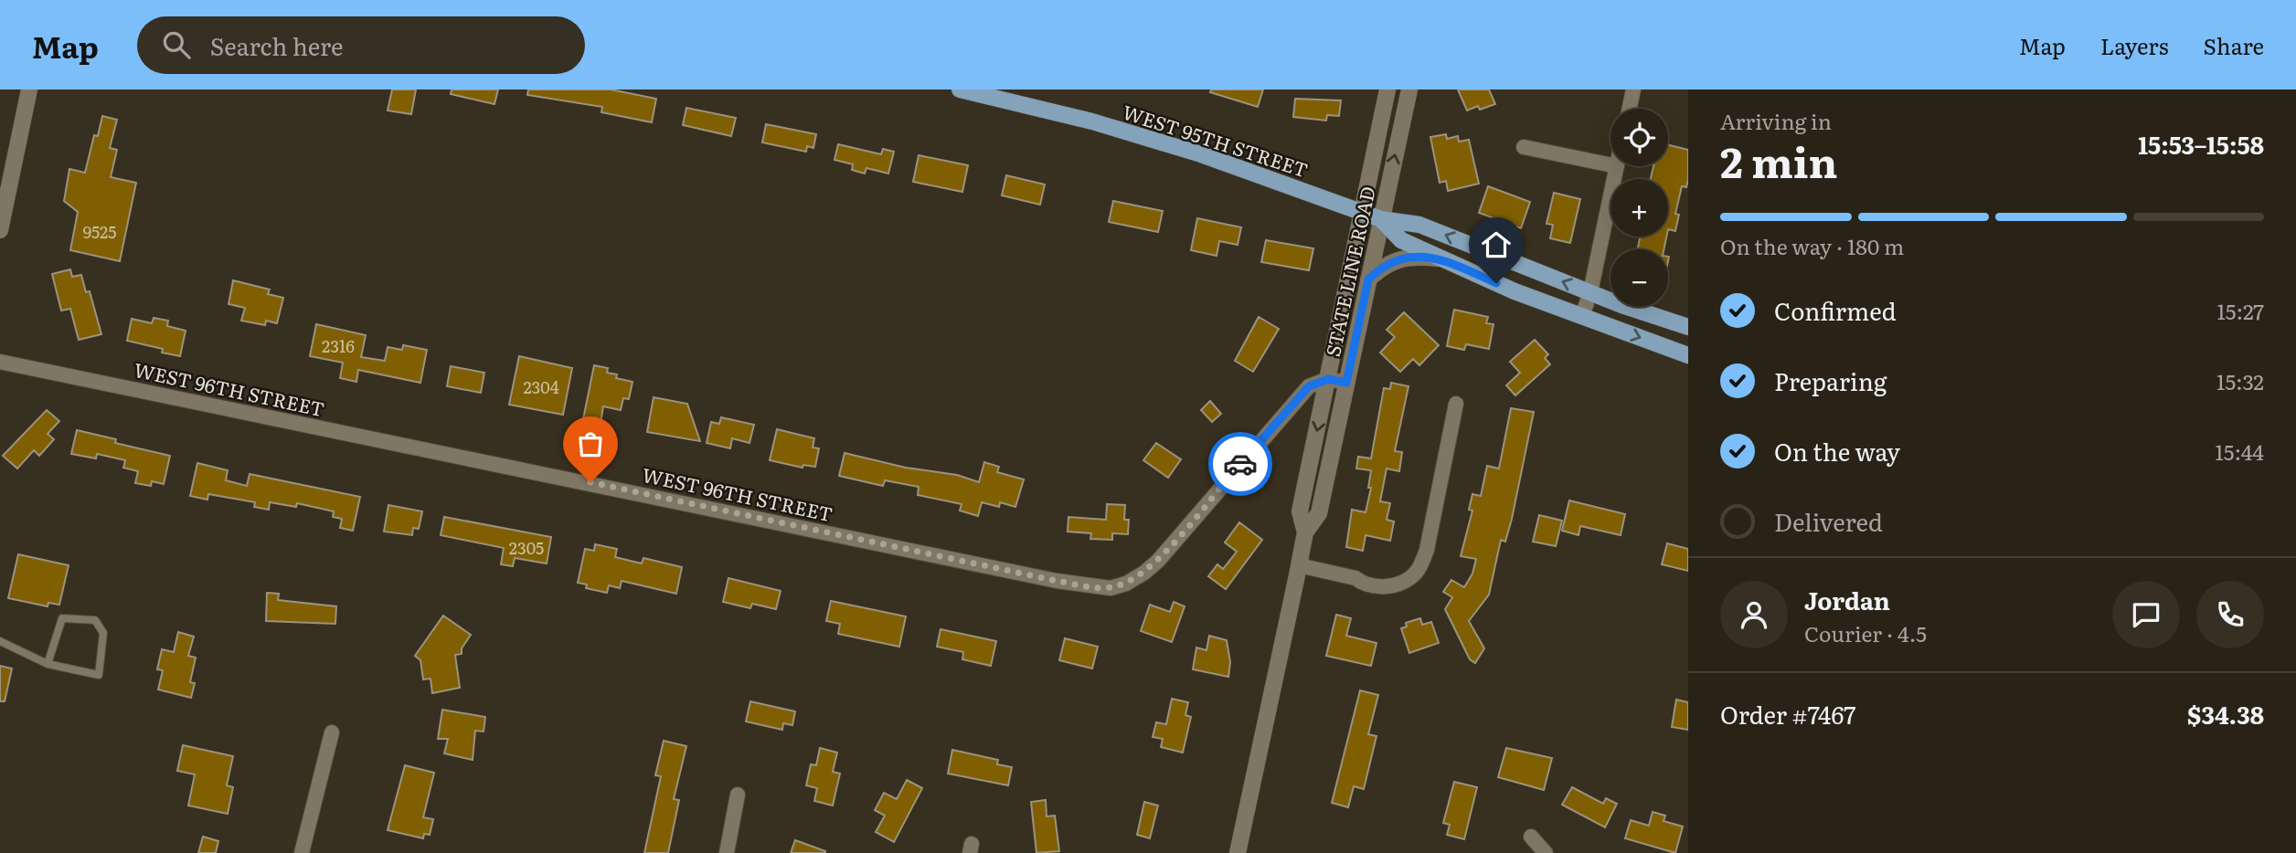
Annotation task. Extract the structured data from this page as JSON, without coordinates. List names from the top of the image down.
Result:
{
  "streets": {
    "main road": ["WEST 95TH STREET", "STATE LINE ROAD"],
    "street": ["WEST 96TH STREET"]
  },
  "crossings": [
    ["WEST 95TH STREET", "STATE LINE ROAD"],
    ["STATE LINE ROAD", "WEST 96TH STREET"]
  ],
  "house_numbers": [
    "9525",
    "2316",
    "2304",
    "2305"
  ],
  "page": {
    "header": "Map",
    "search": "Search here",
    "nav": ["Map", "Layers", "Share"],
    "heading": ["2 min", "Arriving in", "15:53–15:58"],
    "panel": [
      "Jordan",
      "Courier · 4.5",
      "Order #7467",
      "$34.38"
    ],
    "map_buttons": ["+", "−"],
    "bar": "On the way · 180 m",
    "list": [
      ["Confirmed", "15:27"],
      ["Preparing", "15:32"],
      ["On the way", "15:44"],
      "Delivered"
    ]
  }
}
